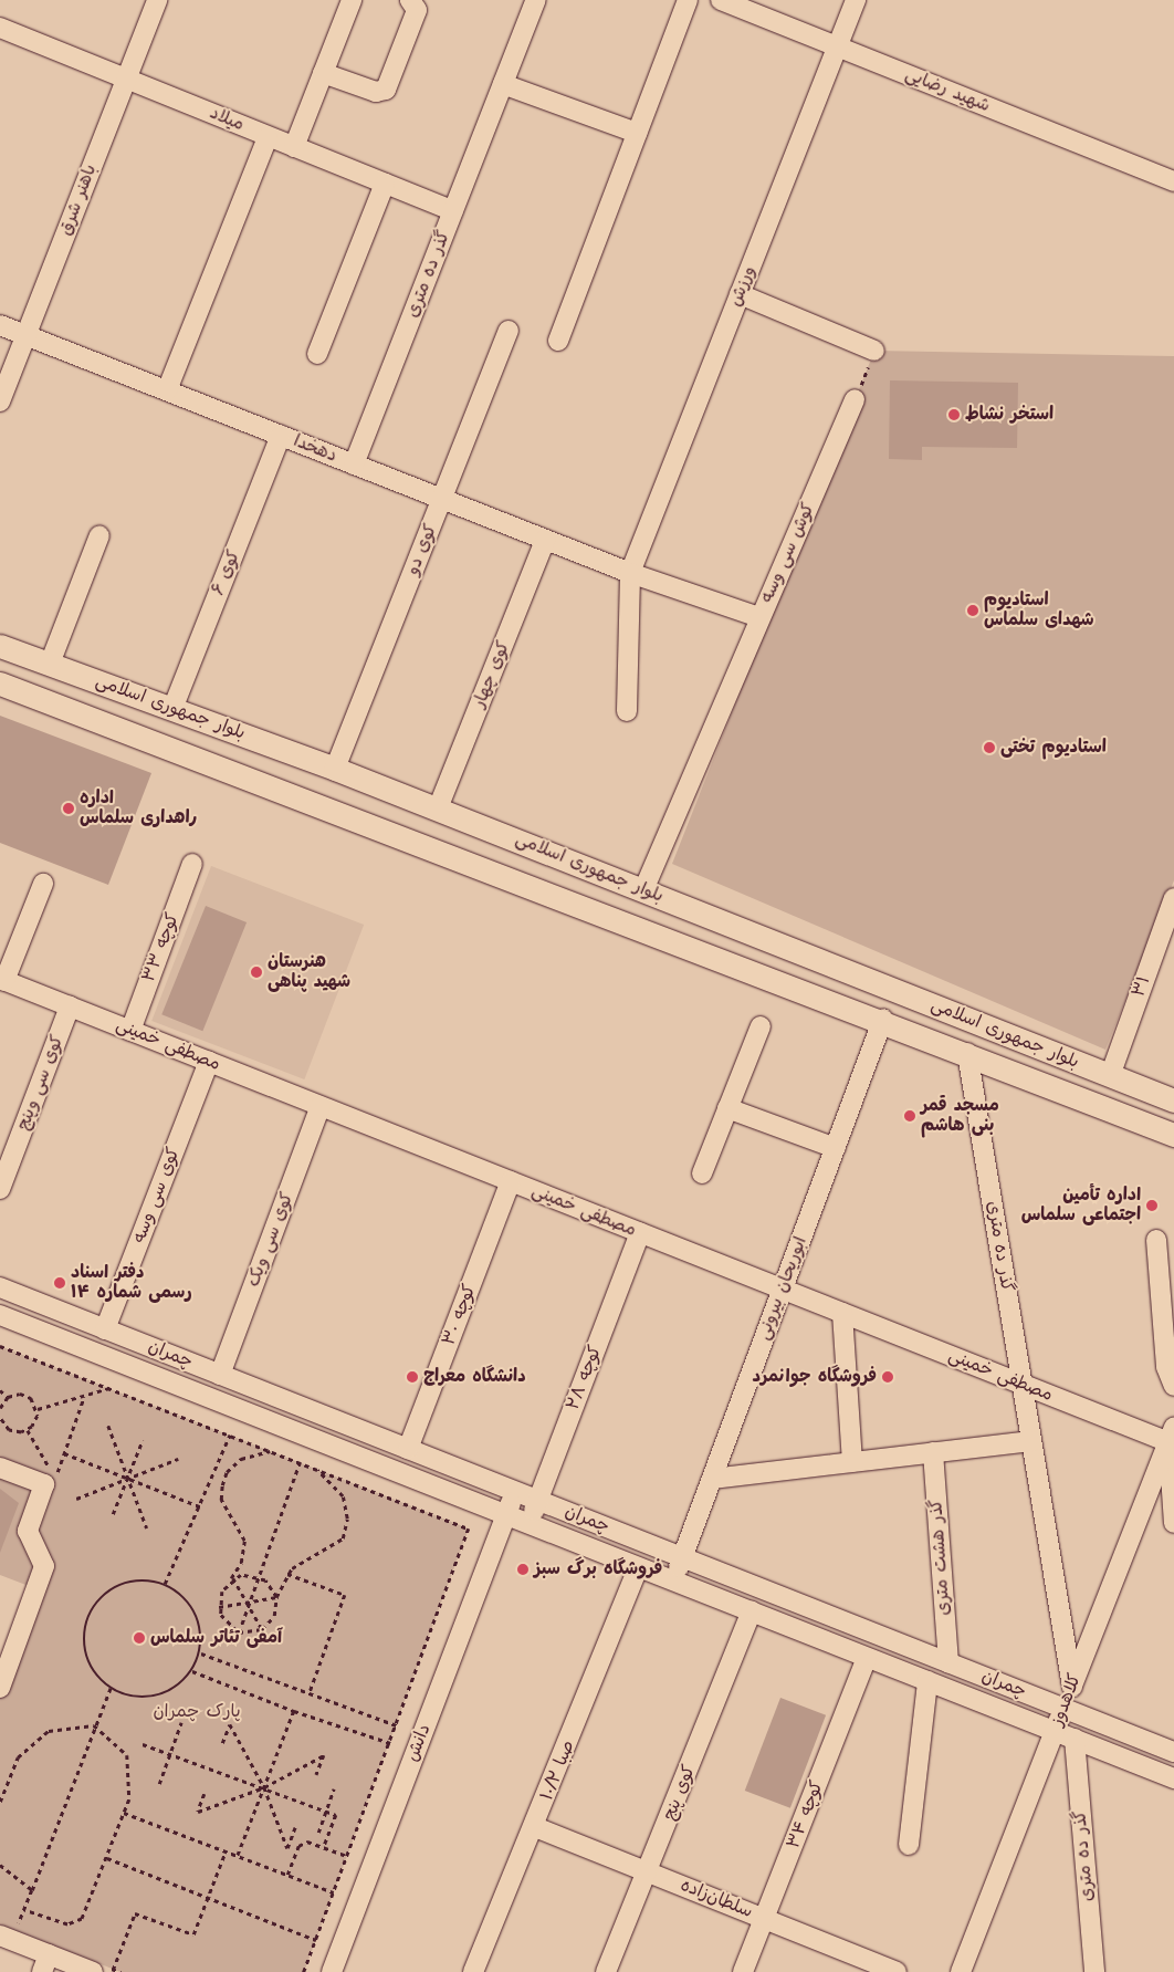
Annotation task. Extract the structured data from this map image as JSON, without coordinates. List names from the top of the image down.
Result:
{
  "streets": {
    "main road": ["بلوار جمهوری اسلامی"],
    "street": [
      "شهید رضایی",
      "میلاد",
      "باهنر شرق",
      "گذر ده متری",
      "ورزش",
      "دهخدا",
      "کوی دو",
      "کوش سی وسه",
      "کوی ۶",
      "کوی چهار",
      "کوچه ۳۳",
      "۳۱",
      "مصطفی خمینی",
      "کوی سی وپنج",
      "کوی سی وسه",
      "کوی سی ویک",
      "ابوریحان بیرونی",
      "کوچه ۳۰",
      "چمران",
      "کوچه ۲۸",
      "گذر هشت متری",
      "کلاهدوز",
      "دانش",
      "صبا ۱۰/۲",
      "کوی پنج",
      "کوچه ۳۴",
      "سلطان‌زاده"
    ]
  },
  "crossings": [
    ["شهید رضایی", "ورزش"],
    ["میلاد", "باهنر شرق"],
    ["میلاد", "گذر ده متری"],
    ["باهنر شرق", "دهخدا"],
    ["گذر ده متری", "دهخدا"],
    ["گذر ده متری", "بلوار جمهوری اسلامی"],
    ["گذر ده متری", "مصطفی خمینی"],
    ["گذر ده متری", "چمران"],
    ["گذر ده متری", "کلاهدوز"],
    ["ورزش", "دهخدا"],
    ["دهخدا", "کوی دو"],
    ["دهخدا", "کوی ۶"],
    ["دهخدا", "کوی چهار"],
    ["کوی دو", "بلوار جمهوری اسلامی"],
    ["کوش سی وسه", "بلوار جمهوری اسلامی"],
    ["کوی ۶", "بلوار جمهوری اسلامی"],
    ["کوی چهار", "بلوار جمهوری اسلامی"],
    ["بلوار جمهوری اسلامی", "۳۱"],
    ["بلوار جمهوری اسلامی", "ابوریحان بیرونی"],
    ["کوچه ۳۳", "مصطفی خمینی"],
    ["مصطفی خمینی", "کوی سی وپنج"],
    ["مصطفی خمینی", "کوی سی وسه"],
    ["مصطفی خمینی", "کوی سی ویک"],
    ["مصطفی خمینی", "ابوریحان بیرونی"],
    ["مصطفی خمینی", "کوچه ۳۰"],
    ["مصطفی خمینی", "کوچه ۲۸"],
    ["مصطفی خمینی", "کلاهدوز"],
    ["کوی سی وسه", "چمران"],
    ["کوی سی ویک", "چمران"],
    ["ابوریحان بیرونی", "چمران"],
    ["کوچه ۳۰", "چمران"],
    ["چمران", "کوچه ۲۸"],
    ["چمران", "گذر هشت متری"],
    ["چمران", "کلاهدوز"],
    ["چمران", "دانش"],
    ["چمران", "صبا ۱۰/۲"],
    ["چمران", "کوی پنج"],
    ["چمران", "کوچه ۳۴"],
    ["صبا ۱۰/۲", "سلطان‌زاده"],
    ["کوی پنج", "سلطان‌زاده"],
    ["کوچه ۳۴", "سلطان‌زاده"]
  ],
  "parks": ["پارک چمران"],
  "places": [
    "استخر نشاط",
    "استادیوم شهدای سلماس",
    "استادیوم تختی",
    "اداره راهداری سلماس",
    "هنرستان شهید پناهی",
    "مسجد قمر بنی هاشم",
    "اداره تأمین اجتماعی سلماس",
    "دفتر اسناد رسمی شماره ۱۴",
    "دانشگاه معراج",
    "فروشگاه جوانمرد",
    "فروشگاه برگ سبز",
    "آمفی تئاتر سلماس"
  ]
}
